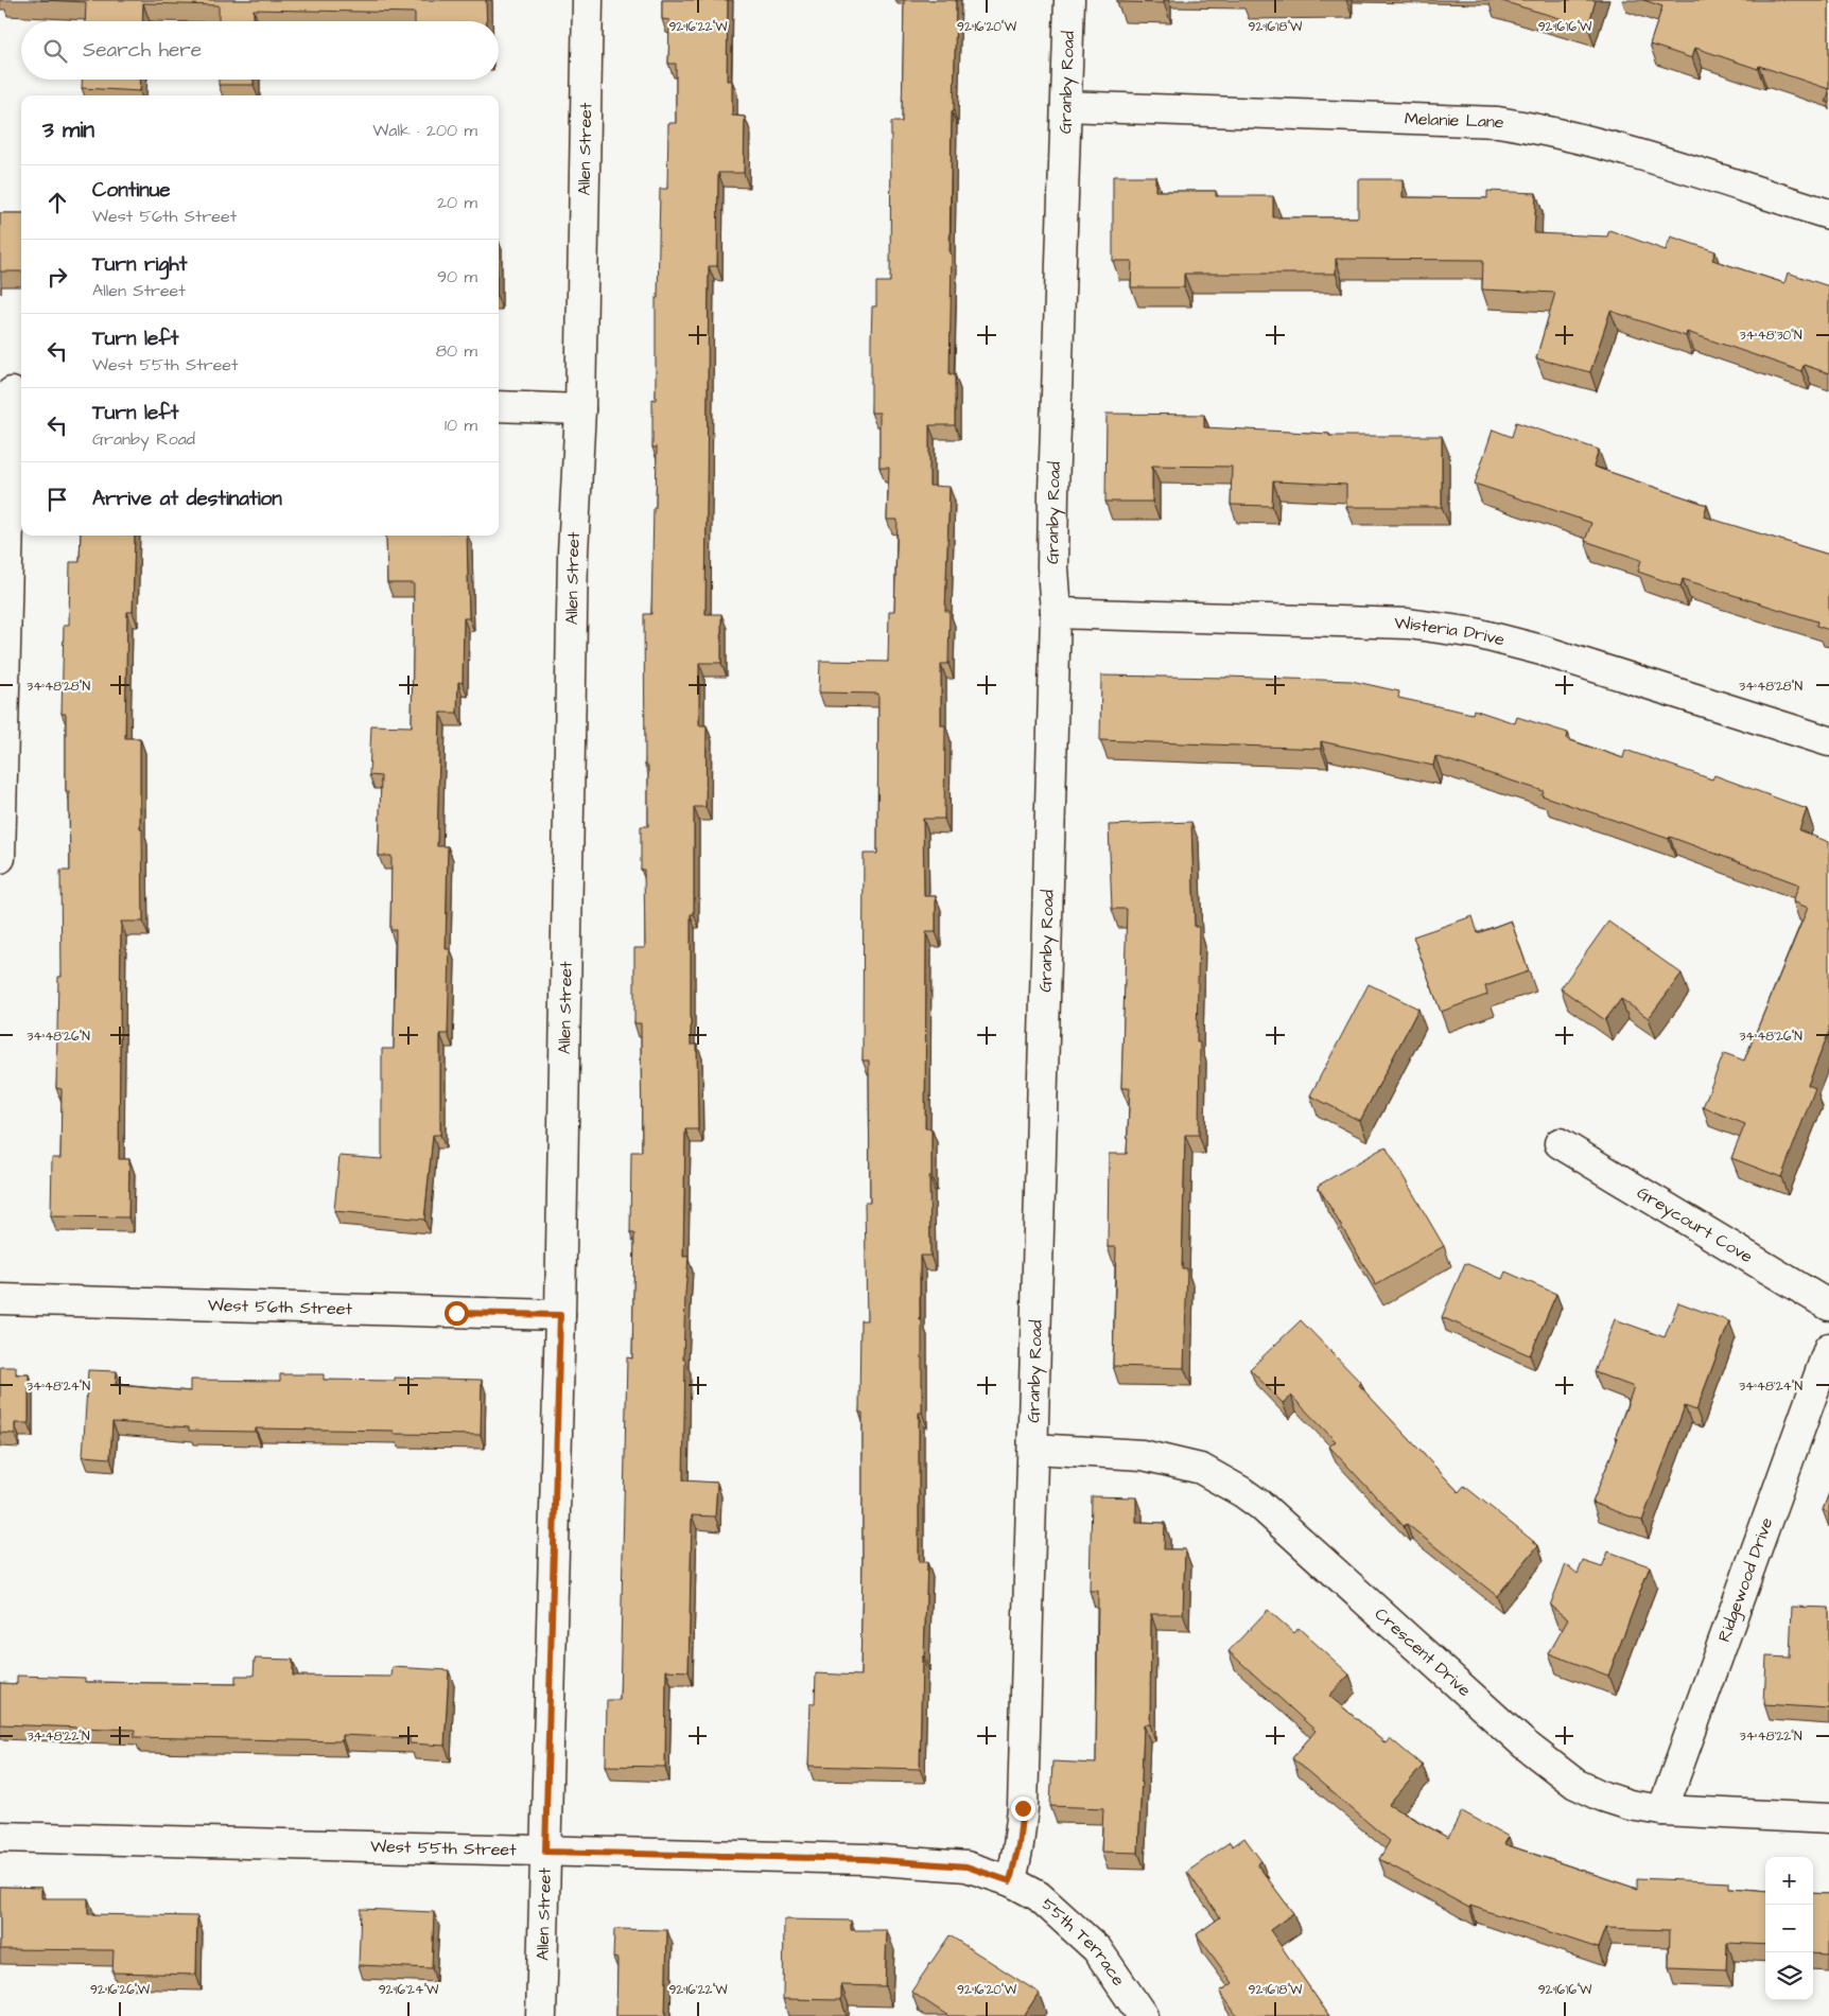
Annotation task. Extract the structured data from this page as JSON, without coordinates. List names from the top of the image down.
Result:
{
  "streets": {
    "street": [
      "Granby Road",
      "Melanie Lane",
      "Allen Street",
      "Wisteria Drive",
      "Greycourt Cove",
      "West 56th Street",
      "Ridgewood Drive",
      "Crescent Drive",
      "West 55th Street",
      "55th Terrace"
    ]
  },
  "crossings": [
    ["Granby Road", "Melanie Lane"],
    ["Granby Road", "Wisteria Drive"],
    ["Granby Road", "Crescent Drive"],
    ["Granby Road", "West 55th Street"],
    ["Granby Road", "55th Terrace"],
    ["Allen Street", "West 56th Street"],
    ["Allen Street", "West 55th Street"],
    ["Ridgewood Drive", "Crescent Drive"],
    ["West 55th Street", "55th Terrace"]
  ],
  "page": {
    "search": "Search here",
    "heading": ["3 min", "Walk · 200 m"],
    "list": [
      ["Continue", "West 56th Street", "20 m"],
      ["Turn right", "Allen Street", "90 m"],
      ["Turn left", "West 55th Street", "80 m"],
      ["Turn left", "Granby Road", "10 m"],
      "Arrive at destination"
    ],
    "map_buttons": ["+", "−"]
  },
  "coordinates": [
    "92°16'22\"W",
    "92°16'20\"W",
    "92°16'18\"W",
    "92°16'16\"W",
    "34°48'30\"N",
    "34°48'28\"N",
    "34°48'26\"N",
    "34°48'24\"N",
    "34°48'22\"N",
    "92°16'26\"W",
    "92°16'24\"W"
  ]
}
